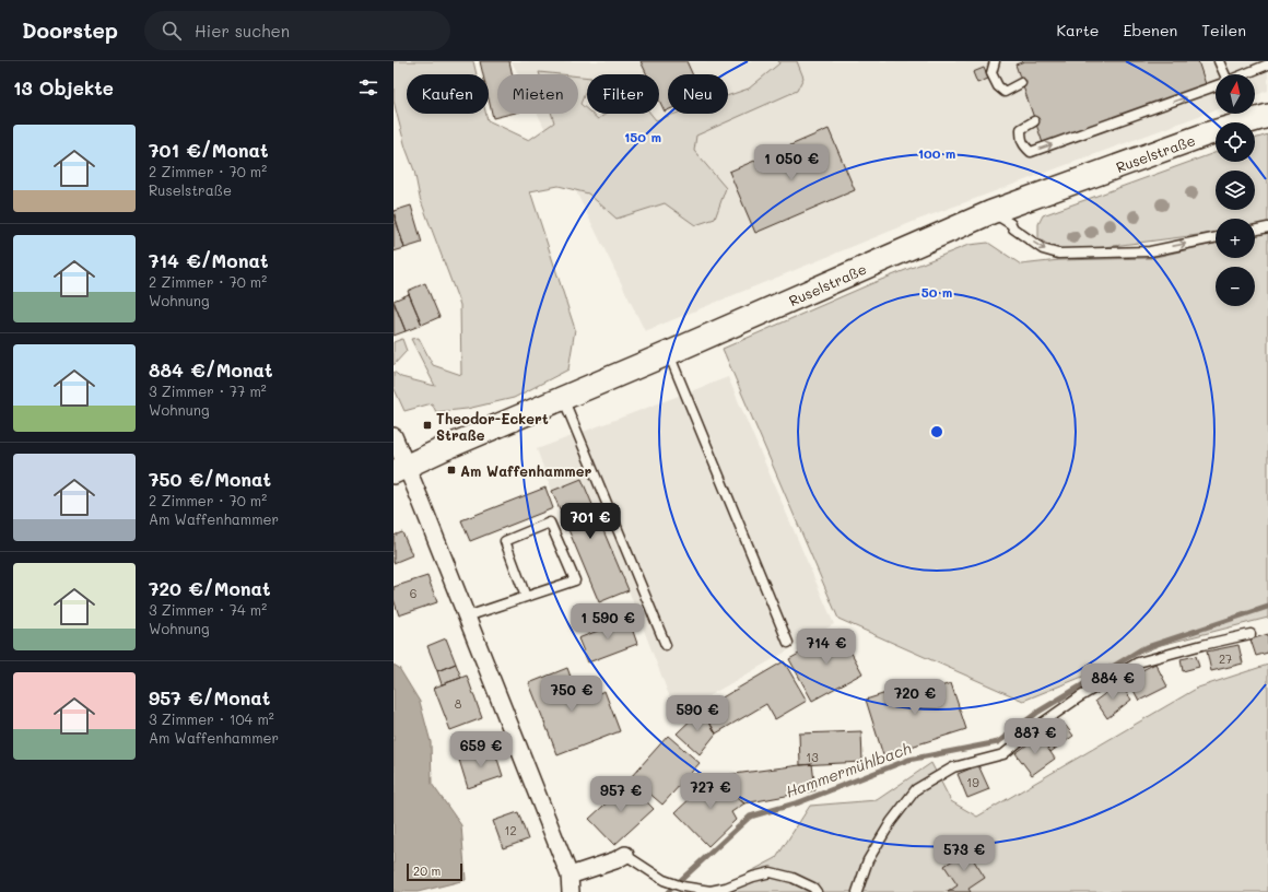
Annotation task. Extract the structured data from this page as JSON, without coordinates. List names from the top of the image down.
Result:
{
  "streets": {
    "main road": ["Ruselstraße"]
  },
  "water": ["Hammermühlbach"],
  "places": {
    "transit": ["Theodor-Eckert Straße", "Am Waffenhammer"]
  },
  "house_numbers": [
    "6",
    "27",
    "8",
    "13",
    "19",
    "12"
  ],
  "scale_bar": "20 m",
  "north": "top",
  "page": {
    "header": "Doorstep",
    "search": "Hier suchen",
    "nav": ["Karte", "Ebenen", "Teilen"],
    "heading": "13 Objekte",
    "map_buttons": ["+", "−"],
    "chip": [
      "Kaufen",
      "Mieten",
      "Filter",
      "Neu"
    ],
    "list": [
      {
        "name": "701 €/Monat",
        "note": "2 Zimmer · 70 m² · Ruselstraße"
      },
      {
        "name": "714 €/Monat",
        "note": "2 Zimmer · 70 m² · Wohnung"
      },
      {
        "name": "884 €/Monat",
        "note": "3 Zimmer · 77 m² · Wohnung"
      },
      {
        "name": "750 €/Monat",
        "note": "2 Zimmer · 70 m² · Am Waffenhammer"
      },
      {
        "name": "720 €/Monat",
        "note": "3 Zimmer · 74 m² · Wohnung"
      },
      {
        "name": "957 €/Monat",
        "note": "3 Zimmer · 104 m² · Am Waffenhammer"
      }
    ],
    "price": [
      "1 050 €",
      "701 €",
      "1 590 €",
      "714 €",
      "884 €",
      "750 €",
      "720 €",
      "590 €",
      "887 €",
      "659 €",
      "727 €",
      "957 €",
      "573 €"
    ],
    "scale": "20 m"
  },
  "rings": ["150 m", "100 m", "50 m"]
}
